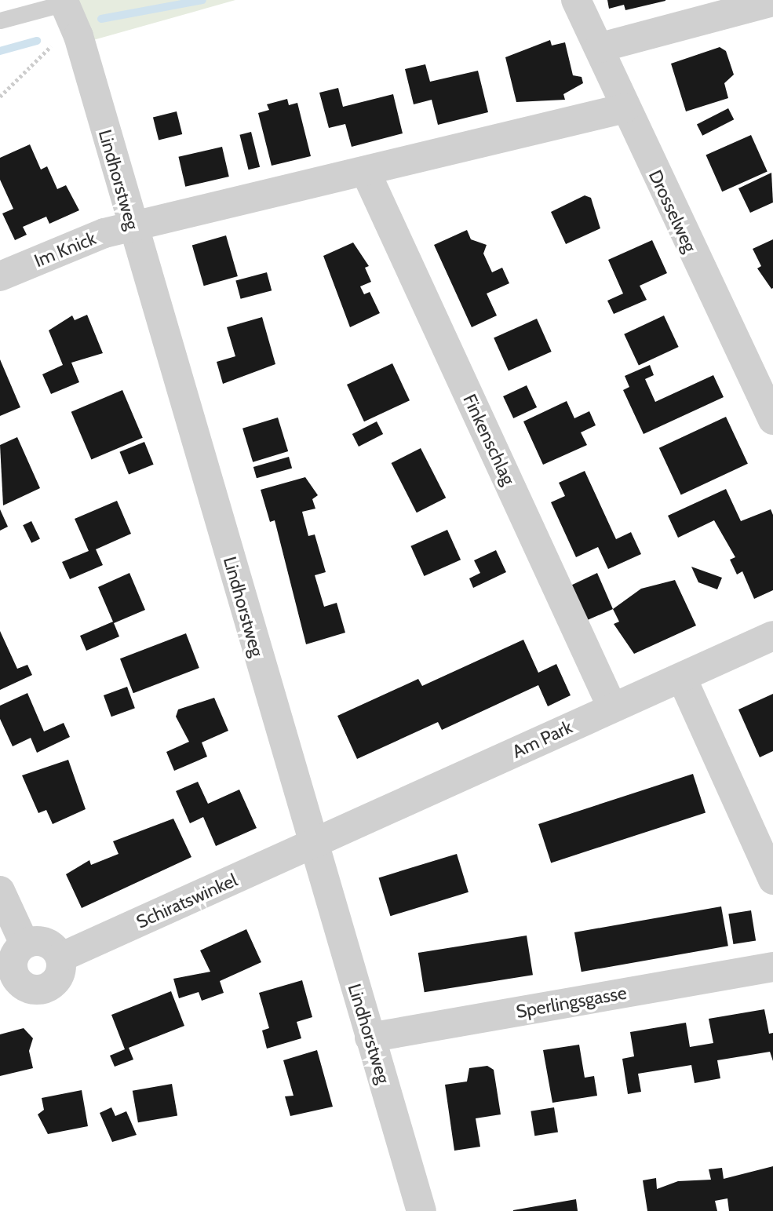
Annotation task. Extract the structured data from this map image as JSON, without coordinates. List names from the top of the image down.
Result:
{
  "streets": {
    "street": [
      "Lindhorstweg",
      "Drosselweg",
      "Im Knick",
      "Finkenschlag",
      "Am Park",
      "Schiratswinkel",
      "Sperlingsgasse"
    ]
  },
  "crossings": [
    ["Lindhorstweg", "Im Knick"],
    ["Lindhorstweg", "Am Park"],
    ["Lindhorstweg", "Schiratswinkel"],
    ["Lindhorstweg", "Sperlingsgasse"],
    ["Finkenschlag", "Am Park"],
    ["Am Park", "Schiratswinkel"]
  ]
}
